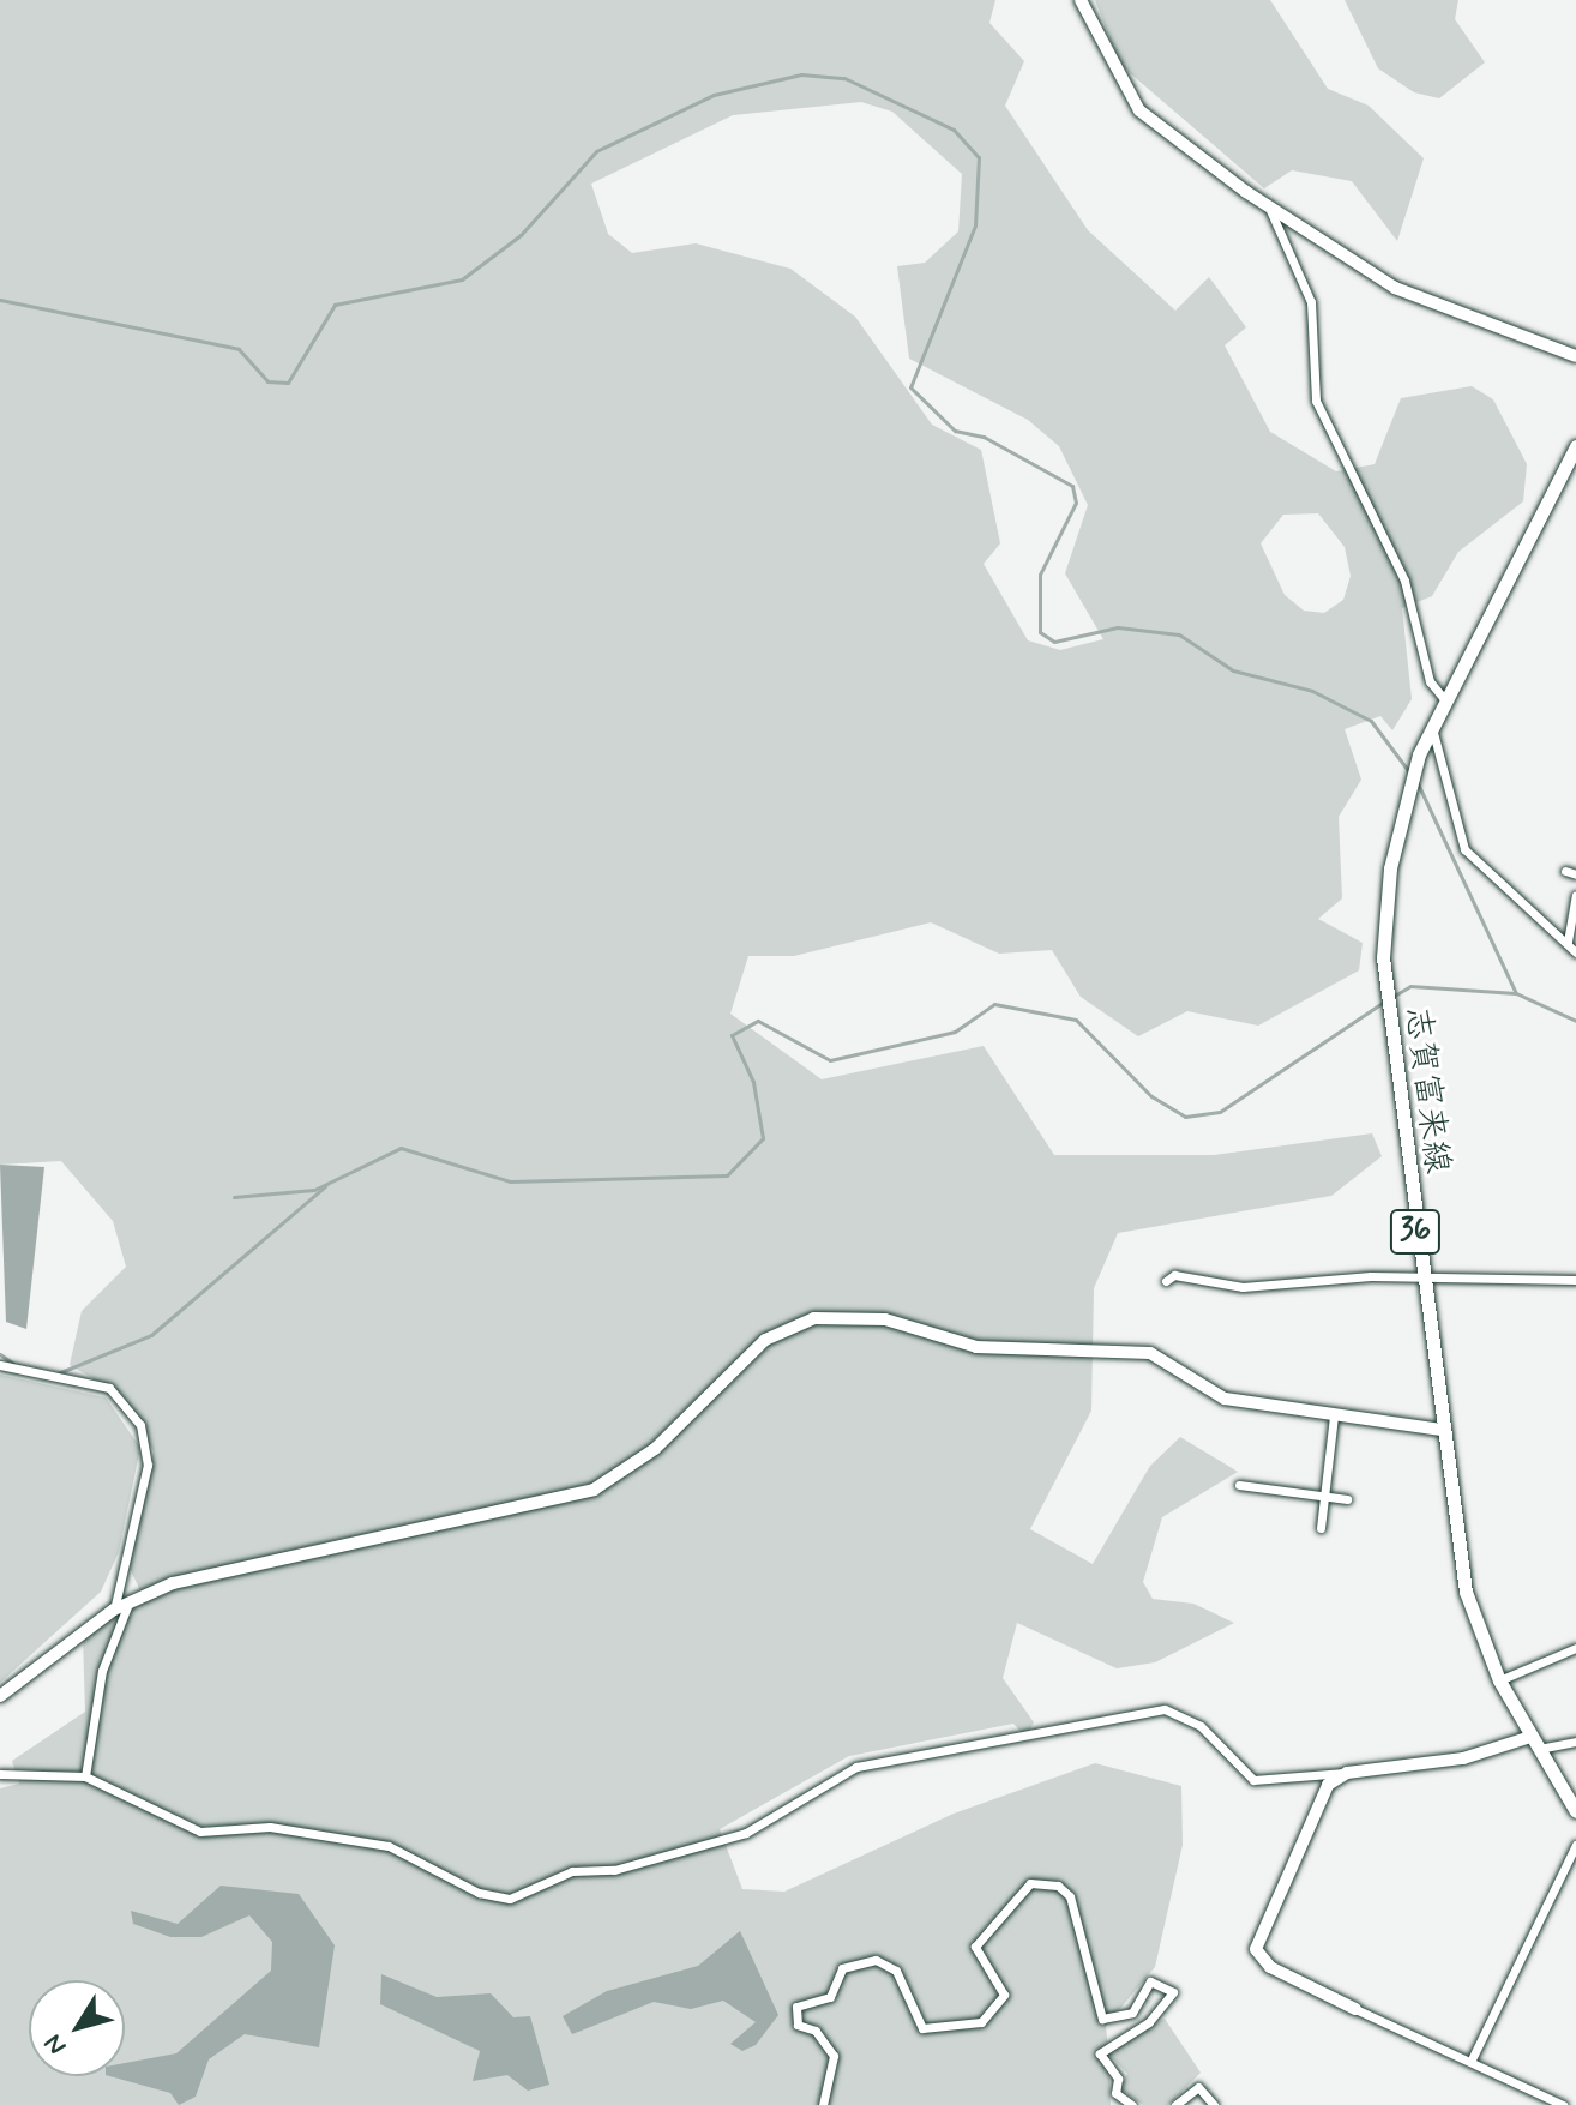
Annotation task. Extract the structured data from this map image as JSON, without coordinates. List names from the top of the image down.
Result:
{
  "streets": {
    "main road": ["志賀富来線", "36"]
  },
  "north": "bottom left"
}
